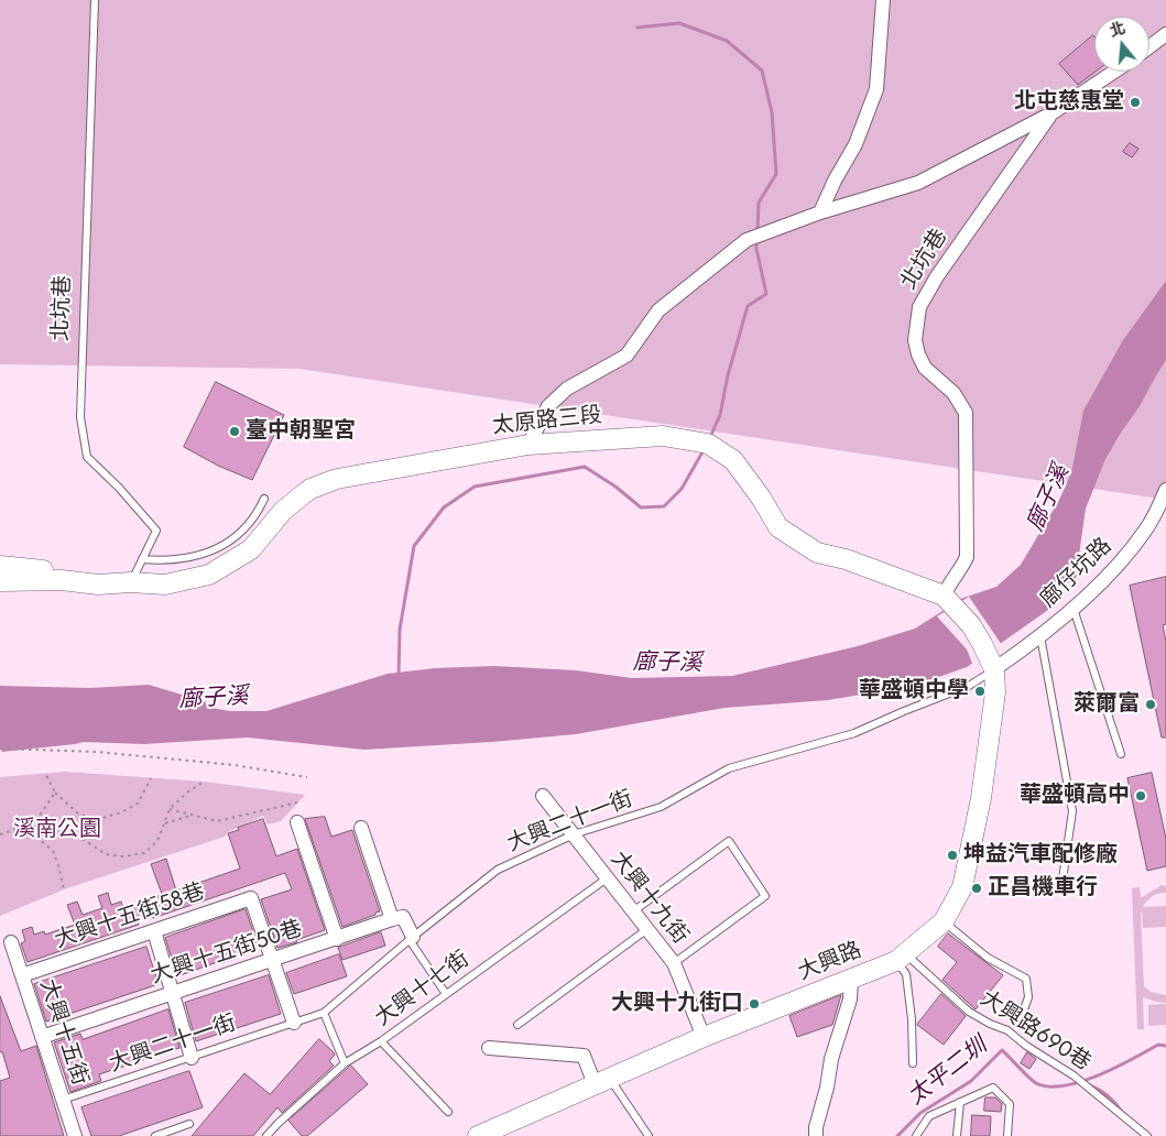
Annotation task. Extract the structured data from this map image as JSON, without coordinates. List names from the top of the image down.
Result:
{
  "streets": {
    "main road": ["太原路三段", "大興路"],
    "street": [
      "北坑巷",
      "廍仔坑路",
      "大興十九街",
      "大興十五街58巷",
      "大興十五街50巷",
      "大興十五街"
    ],
    "lane": ["大興二十一街", "大興十七街", "大興路690巷"]
  },
  "crossings": [
    ["北坑巷", "太原路三段"],
    ["廍仔坑路", "大興二十一街"],
    ["廍仔坑路", "大興路"],
    ["大興二十一街", "大興十九街"],
    ["大興二十一街", "大興路"],
    ["大興二十一街", "大興十五街"],
    ["大興十九街", "大興路"],
    ["大興十九街", "大興十七街"],
    ["大興十五街58巷", "大興十五街50巷"],
    ["大興十五街58巷", "大興十五街"],
    ["大興十五街50巷", "大興十五街"],
    ["大興路", "大興路690巷"]
  ],
  "water": ["廍子溪", "太平二圳"],
  "parks": ["溪南公園"],
  "places": [
    "北屯慈惠堂",
    "臺中朝聖宮",
    "華盛頓中學",
    "萊爾富",
    "華盛頓高中",
    "坤益汽車配修廠",
    "正昌機車行",
    "大興十九街口"
  ],
  "north": "top"
}
